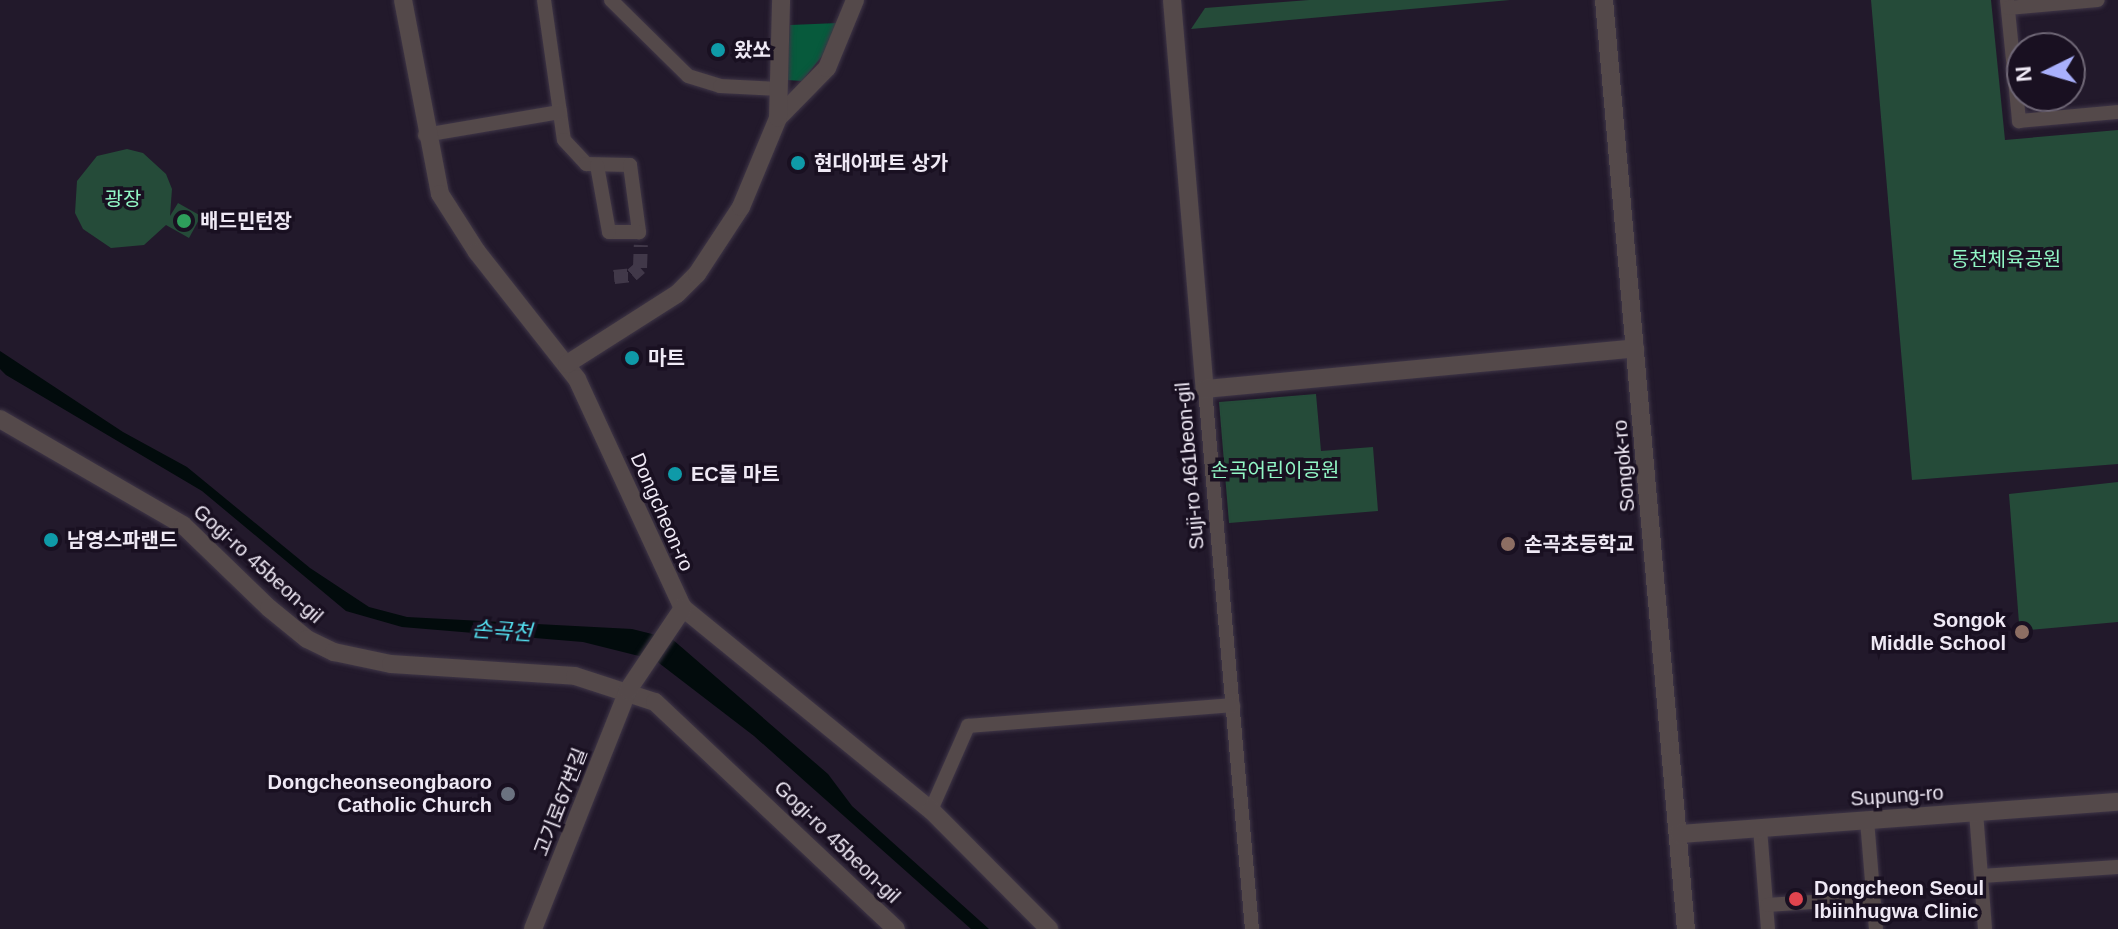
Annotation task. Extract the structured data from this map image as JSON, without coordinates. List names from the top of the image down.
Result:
{
  "streets": {
    "street": [
      "Suji-ro 461beon-gil",
      "Songok-ro",
      "Dongcheon-ro",
      "Gogi-ro 45beon-gil",
      "Supung-ro",
      "고기로67번길"
    ]
  },
  "crossings": [
    ["Songok-ro", "Supung-ro"],
    ["Dongcheon-ro", "고기로67번길"],
    ["Gogi-ro 45beon-gil", "고기로67번길"]
  ],
  "water": ["손곡천"],
  "parks": ["광장", "동천체육공원", "손곡어린이공원"],
  "places": [
    "왔쏘",
    "현대아파트 상가",
    "배드민턴장",
    "마트",
    "EC돌 마트",
    "남영스파랜드",
    "손곡초등학교",
    "Songok Middle School",
    "Dongcheonseongbaoro Catholic Church",
    "Dongcheon Seoul Ibiinhugwa Clinic"
  ],
  "north": "left"
}
